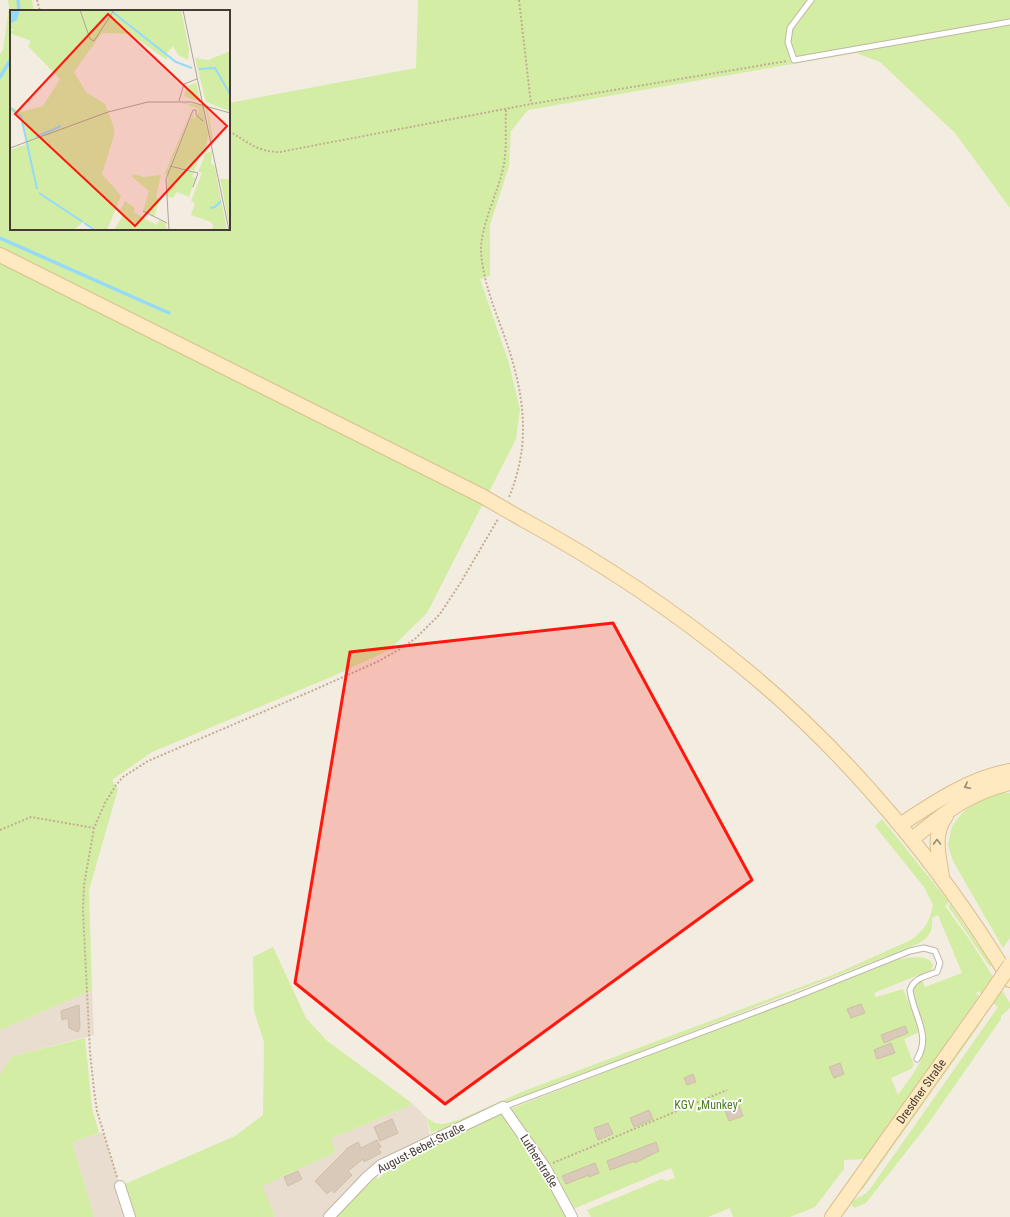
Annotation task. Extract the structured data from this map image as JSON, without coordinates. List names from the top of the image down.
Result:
{
  "streets": {
    "main road": ["Dresdner Straße"],
    "street": ["August-Bebel-Straße", "Lutherstraße"]
  },
  "crossings": [
    ["August-Bebel-Straße", "Lutherstraße"]
  ],
  "parks": ["KGV „Munkey“"]
}
